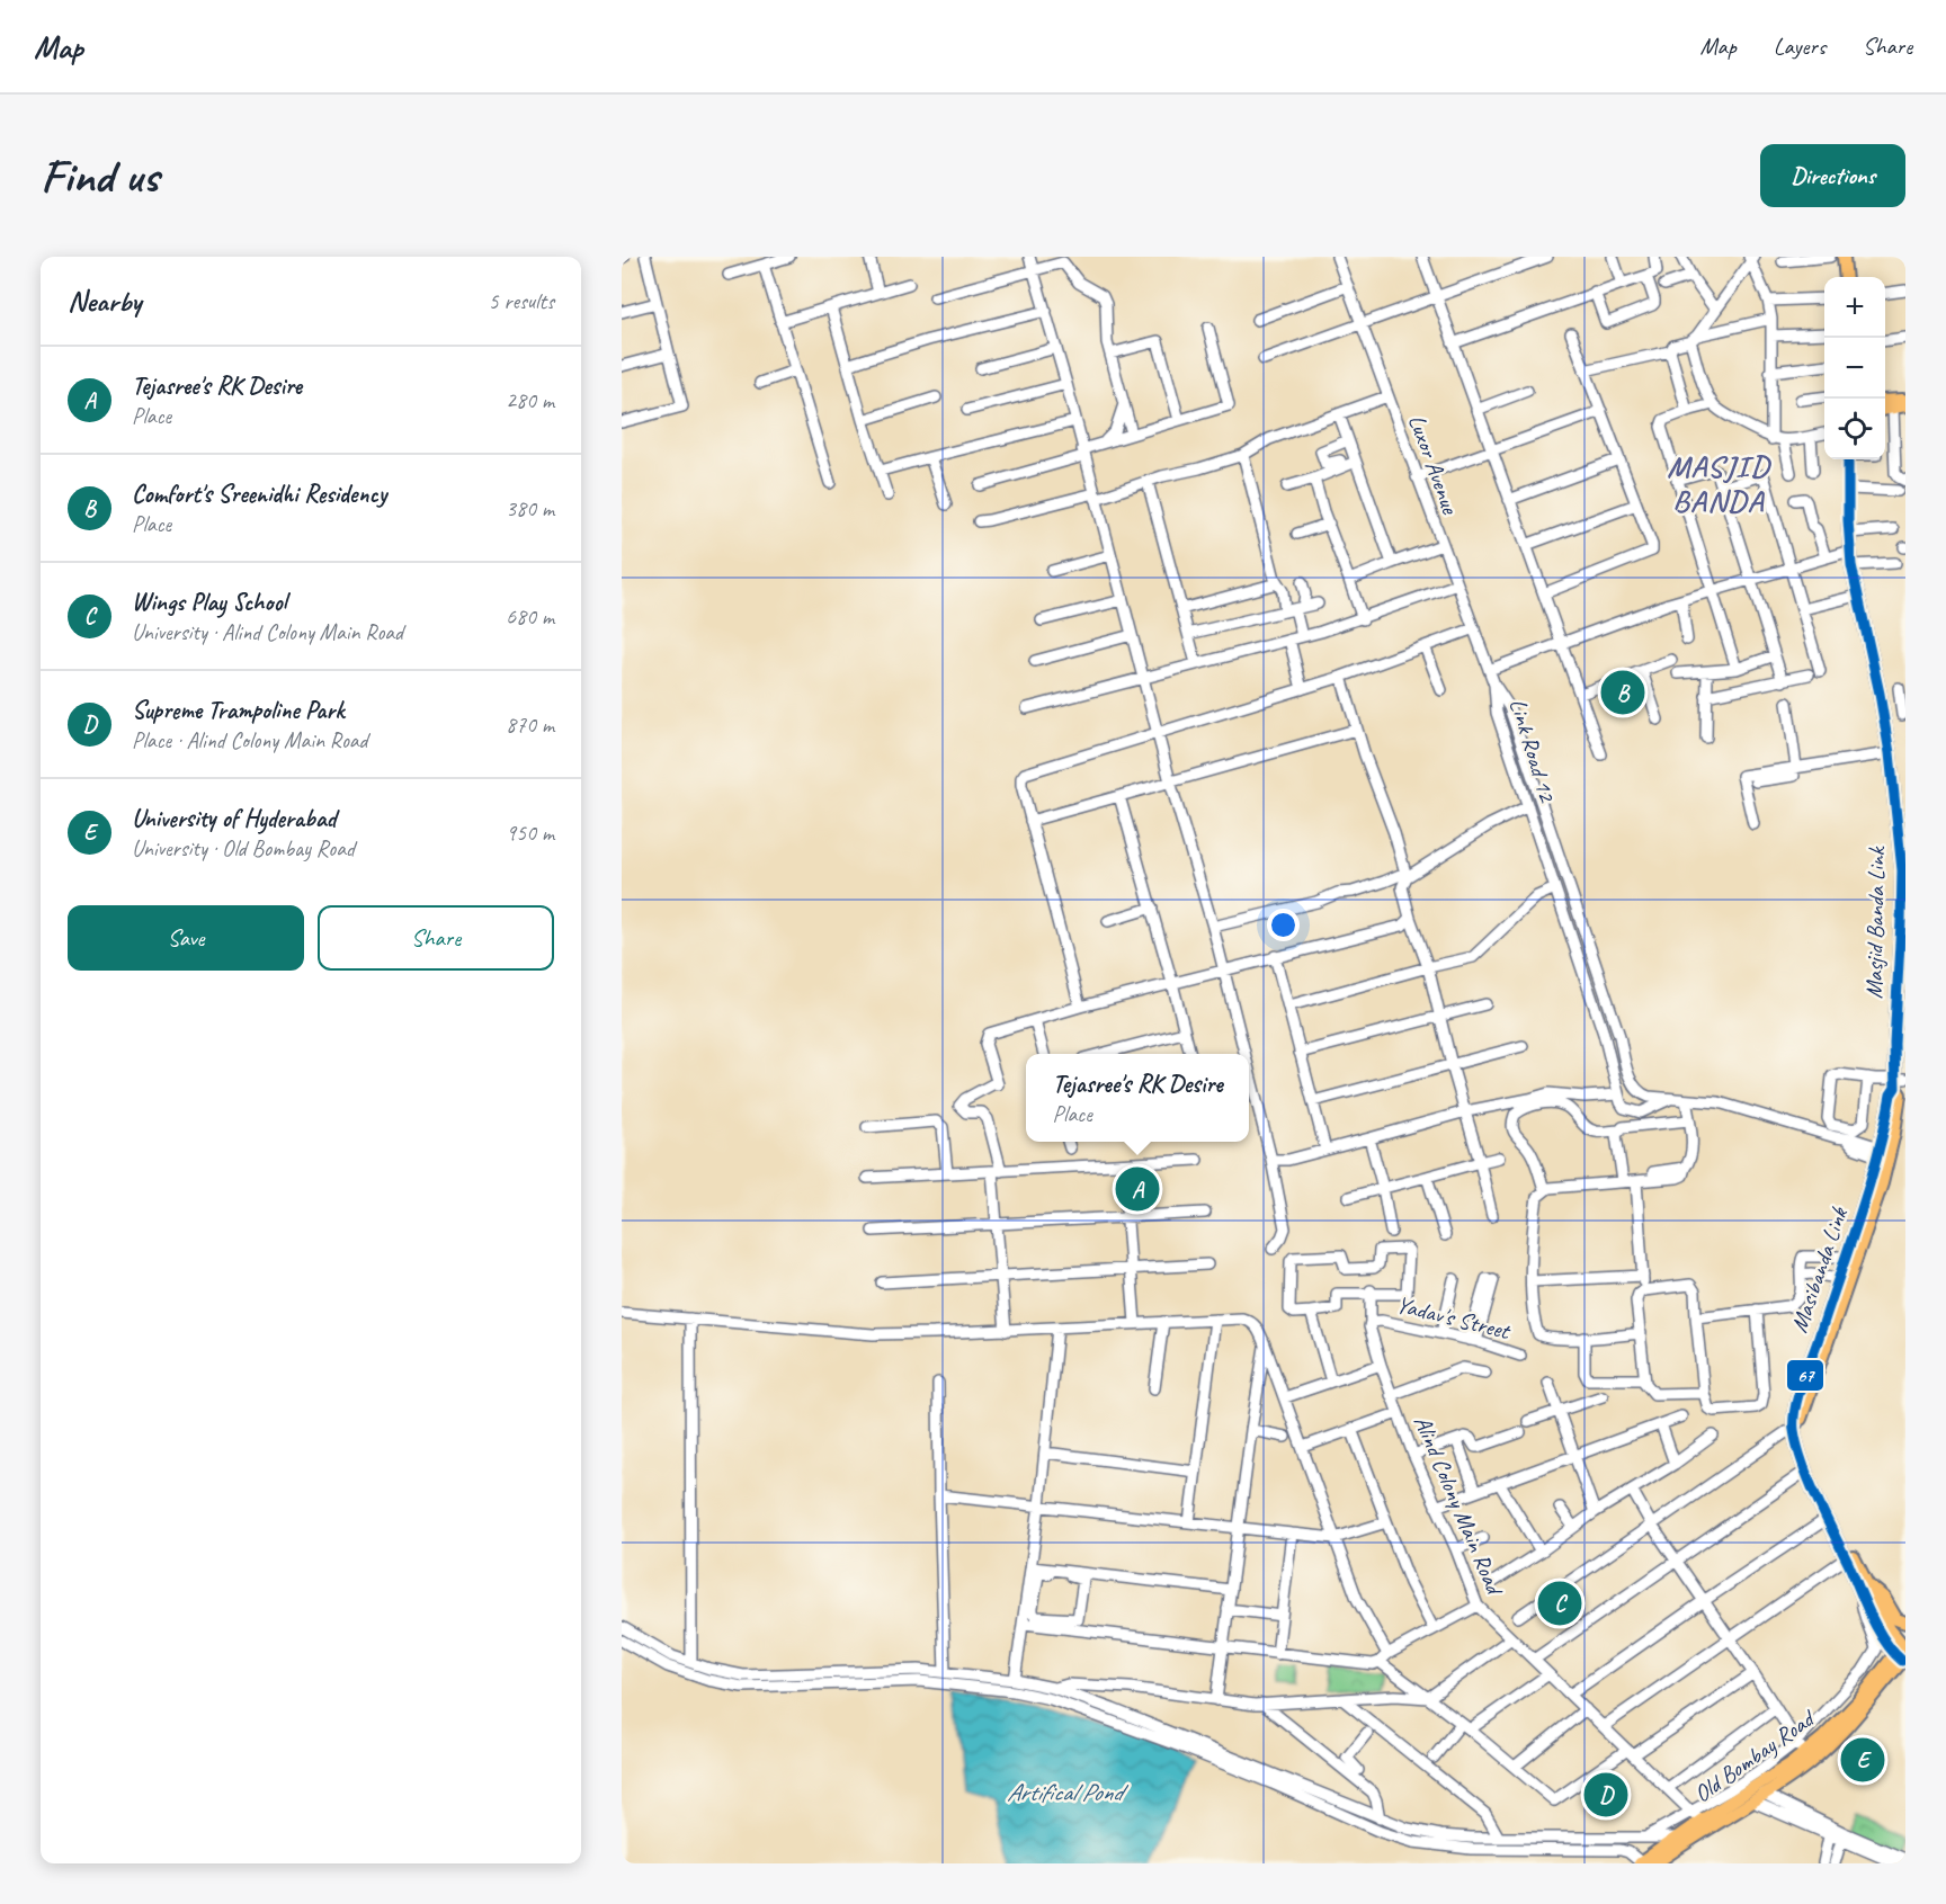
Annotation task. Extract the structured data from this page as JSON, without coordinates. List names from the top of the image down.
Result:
{
  "streets": {
    "main road": ["Masjid Banda Link", "Masibanda Link", "Old Bombay Road"],
    "street": [
      "Luxor Avenue",
      "Link Road 12",
      "Yadav's Street",
      "Alind Colony Main Road"
    ]
  },
  "crossings": [
    ["Luxor Avenue", "Link Road 12"],
    ["Link Road 12", "Masibanda Link"],
    ["Masjid Banda Link", "Masibanda Link"],
    ["Yadav's Street", "Alind Colony Main Road"],
    ["Alind Colony Main Road", "Old Bombay Road"]
  ],
  "districts": ["MASJID BANDA"],
  "water": ["Artifical Pond"],
  "lines": ["transit line 67"],
  "page": {
    "header": "Map",
    "nav": ["Map", "Layers", "Share"],
    "buttons": [
      "Directions",
      ["Save", "Share"]
    ],
    "title": "Find us",
    "heading": ["Nearby", "5 results"],
    "map_buttons": ["+", "−"],
    "list": [
      {
        "mark": "A",
        "name": "Tejasree's RK Desire",
        "note": "Place",
        "value": "280 m"
      },
      {
        "mark": "B",
        "name": "Comfort's Sreenidhi Residency",
        "note": "Place",
        "value": "380 m"
      },
      {
        "mark": "C",
        "name": "Wings Play School",
        "note": "University · Alind Colony Main Road",
        "value": "680 m"
      },
      {
        "mark": "D",
        "name": "Supreme Trampoline Park",
        "note": "Place · Alind Colony Main Road",
        "value": "870 m"
      },
      {
        "mark": "E",
        "name": "University of Hyderabad",
        "note": "University · Old Bombay Road",
        "value": "950 m"
      }
    ],
    "pins": [
      "B",
      "A",
      "C",
      "E",
      "D"
    ],
    "popup": ["Tejasree's RK Desire", "Place"]
  }
}
